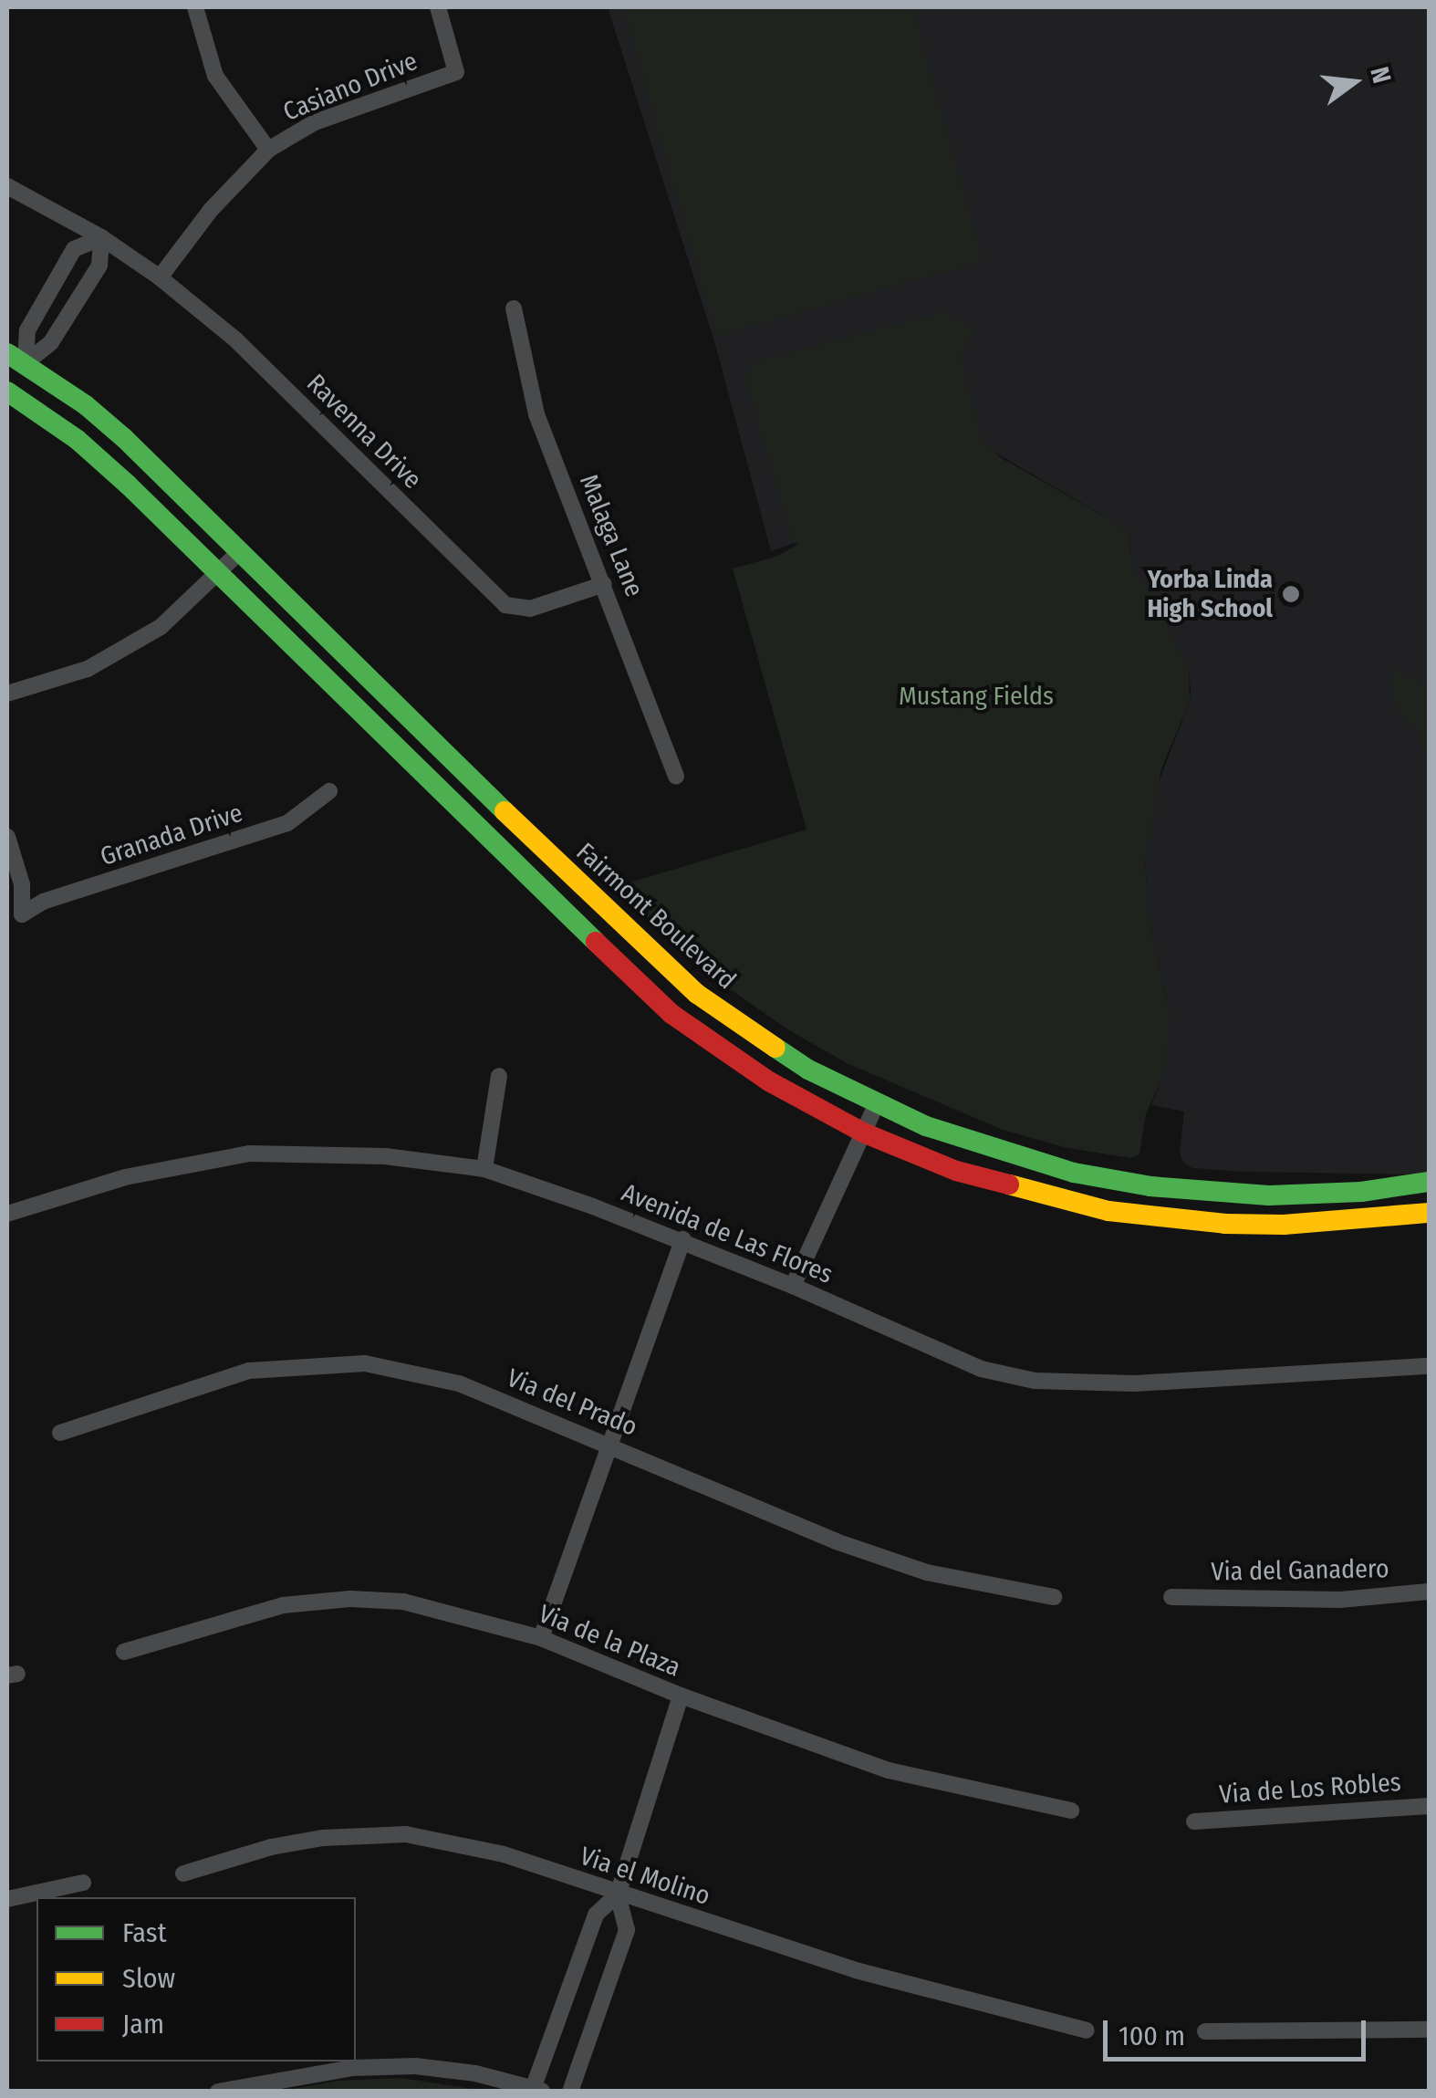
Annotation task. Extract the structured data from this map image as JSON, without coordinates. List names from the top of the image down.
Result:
{
  "streets": {
    "main road": ["Fairmont Boulevard"],
    "street": [
      "Casiano Drive",
      "Ravenna Drive",
      "Malaga Lane",
      "Granada Drive",
      "Avenida de Las Flores",
      "Via del Prado",
      "Via del Ganadero",
      "Via de la Plaza",
      "Via de Los Robles",
      "Via el Molino"
    ]
  },
  "crossings": [
    ["Casiano Drive", "Ravenna Drive"],
    ["Ravenna Drive", "Malaga Lane"]
  ],
  "parks": ["Mustang Fields"],
  "places": ["Yorba Linda High School"],
  "legend": ["Fast", "Slow", "Jam"],
  "scale_bar": "100 m",
  "north": "right"
}
